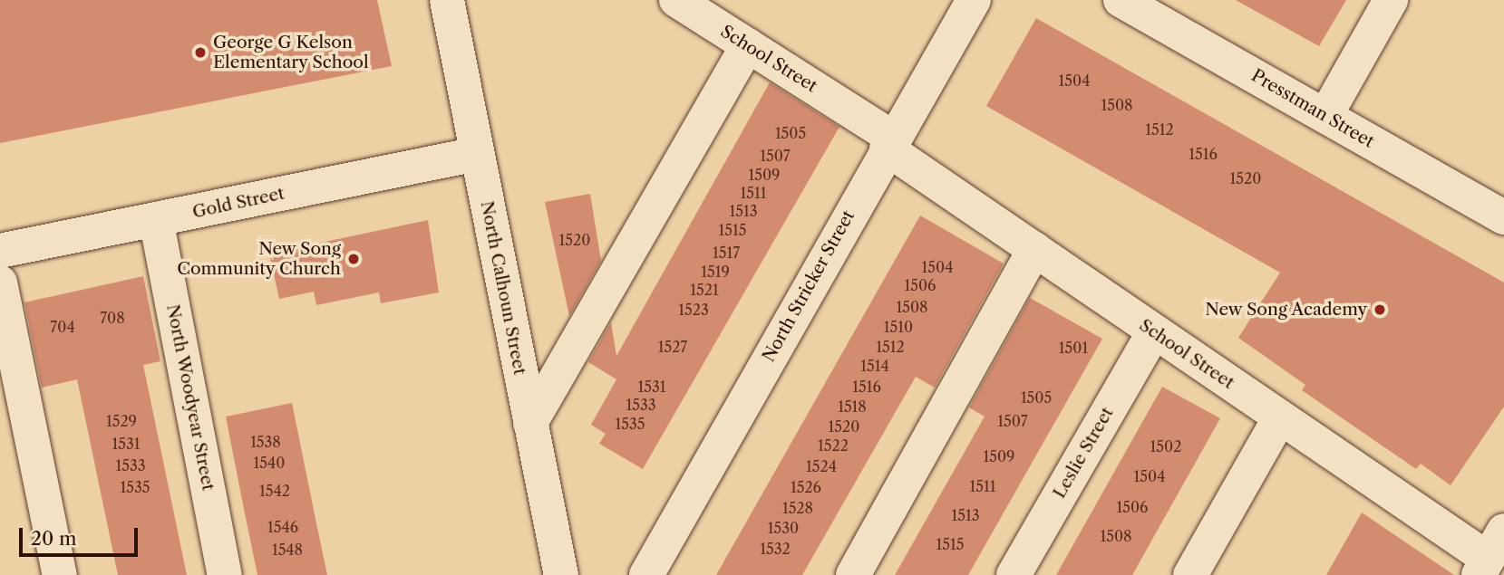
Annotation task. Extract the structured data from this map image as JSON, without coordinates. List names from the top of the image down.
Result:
{
  "streets": {
    "street": [
      "School Street",
      "Presstman Street",
      "Gold Street",
      "North Stricker Street",
      "North Calhoun Street",
      "North Woodyear Street",
      "Leslie Street"
    ]
  },
  "crossings": [
    ["School Street", "North Stricker Street"],
    ["School Street", "Leslie Street"],
    ["Gold Street", "North Calhoun Street"],
    ["Gold Street", "North Woodyear Street"]
  ],
  "places": ["George G Kelson Elementary School", "New Song Community Church", "New Song Academy"],
  "house_numbers": [
    "1504",
    "1508",
    "1512",
    "1505",
    "1516",
    "1507",
    "1509",
    "1520",
    "1511",
    "1513",
    "1515",
    "1520",
    "1517",
    "1504",
    "1519",
    "1506",
    "1521",
    "1508",
    "1523",
    "708",
    "704",
    "1510",
    "1527",
    "1512",
    "1501",
    "1514",
    "1531",
    "1516",
    "1505",
    "1533",
    "1518",
    "1529",
    "1507",
    "1535",
    "1520",
    "1538",
    "1531",
    "1522",
    "1502",
    "1509",
    "1540",
    "1533",
    "1524",
    "1504",
    "1511",
    "1535",
    "1526",
    "1542",
    "1506",
    "1528",
    "1513",
    "1546",
    "1530",
    "1508",
    "1515",
    "1532",
    "1548"
  ],
  "scale_bar": "20 m"
}
